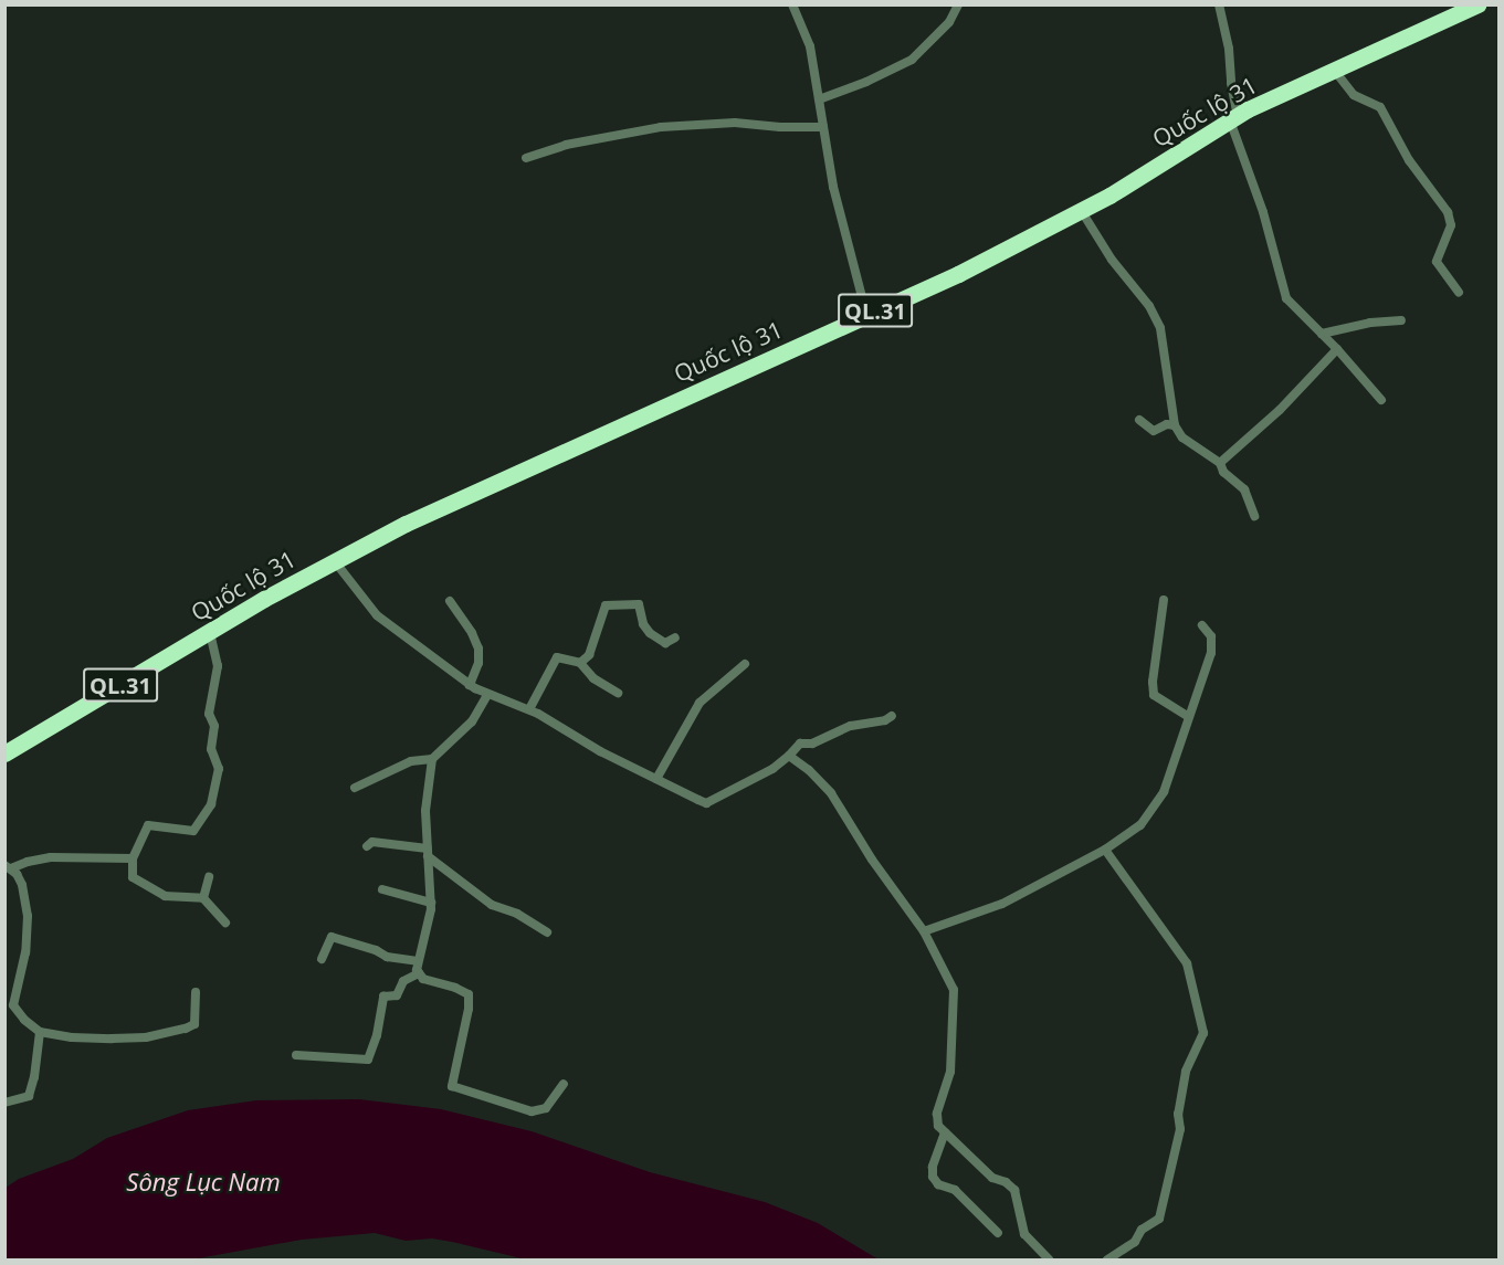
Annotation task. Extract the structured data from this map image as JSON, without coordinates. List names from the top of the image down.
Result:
{
  "streets": {
    "highway": ["Quốc lộ 31", "QL.31"]
  },
  "water": ["Sông Lục Nam"]
}
